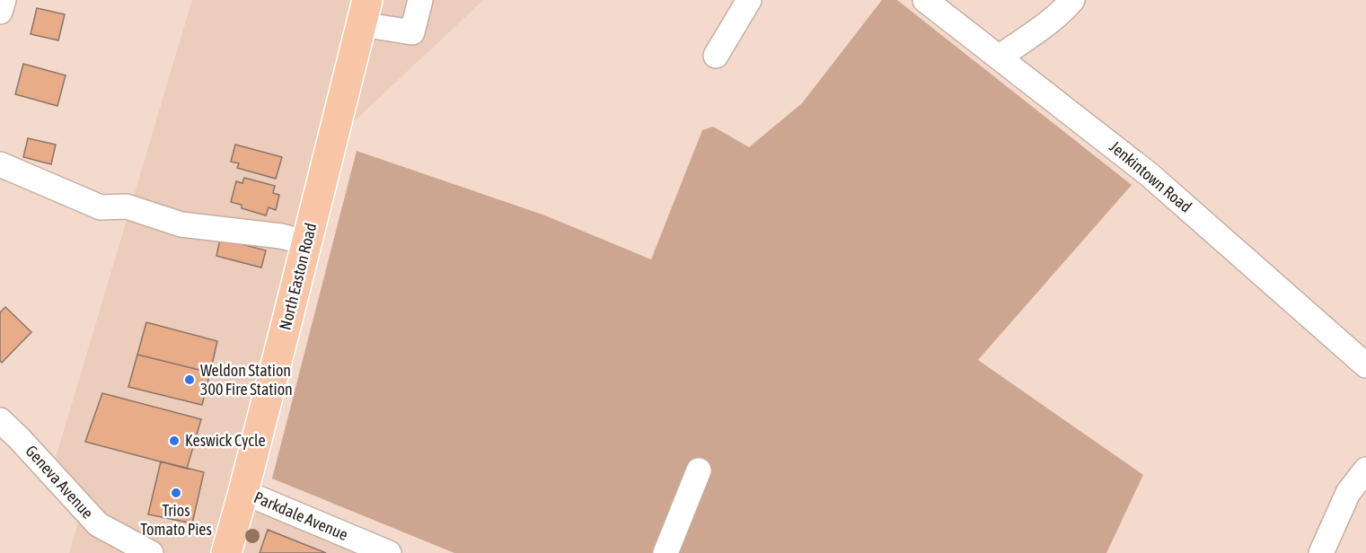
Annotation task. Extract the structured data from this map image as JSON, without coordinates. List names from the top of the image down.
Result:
{
  "streets": {
    "main road": ["North Easton Road"],
    "street": ["Jenkintown Road", "Geneva Avenue", "Parkdale Avenue"]
  },
  "crossings": [
    ["North Easton Road", "Parkdale Avenue"]
  ],
  "places": ["Weldon Station 300 Fire Station", "Keswick Cycle", "Trios Tomato Pies"]
}
